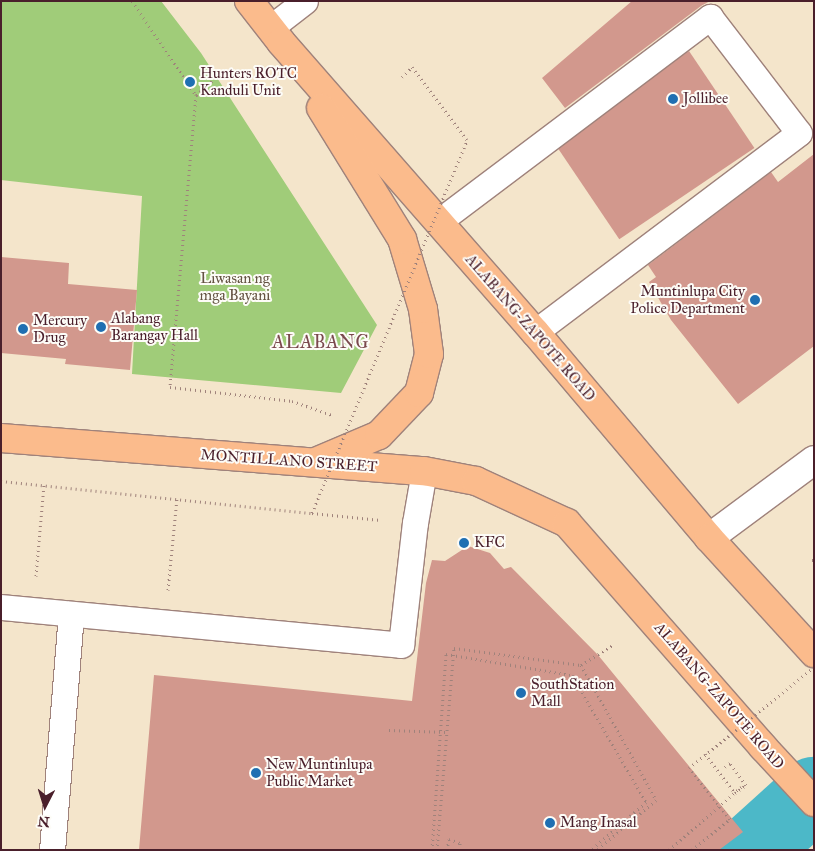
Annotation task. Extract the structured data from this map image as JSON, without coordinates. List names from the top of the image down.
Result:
{
  "streets": {
    "highway": ["ALABANG-ZAPOTE ROAD", "MONTILLANO STREET"]
  },
  "crossings": [
    ["ALABANG-ZAPOTE ROAD", "MONTILLANO STREET"]
  ],
  "districts": ["ALABANG"],
  "parks": ["Liwasan ng mga Bayani"],
  "places": [
    "Hunters ROTC Kanduli Unit",
    "Jollibee",
    "Muntinlupa City Police Department",
    "Alabang Barangay Hall",
    "Mercury Drug",
    "KFC",
    "SouthStation Mall",
    "New Muntinlupa Public Market",
    "Mang Inasal"
  ],
  "north": "bottom"
}
